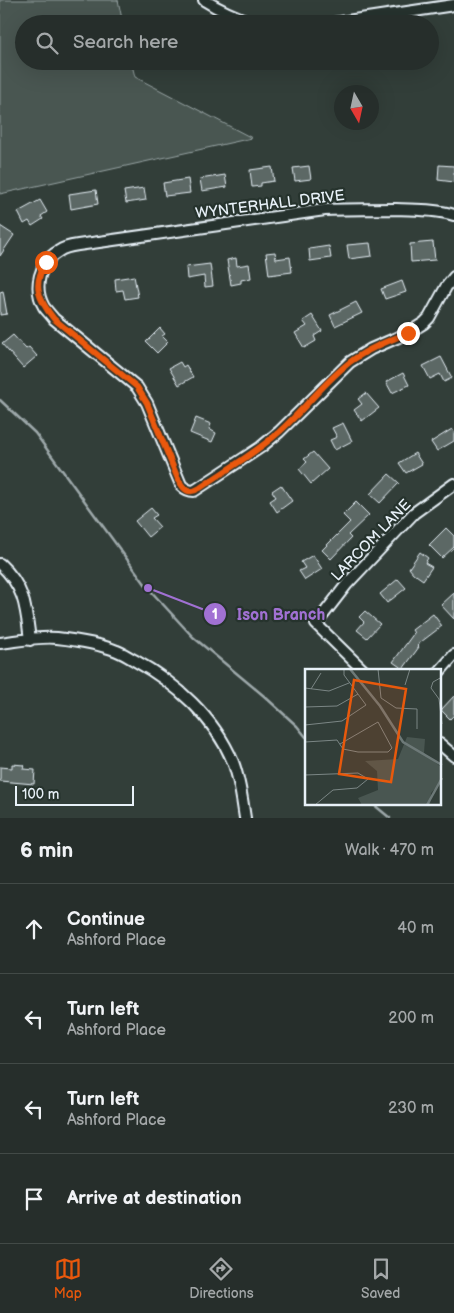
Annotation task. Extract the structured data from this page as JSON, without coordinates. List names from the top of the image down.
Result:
{
  "streets": {
    "street": ["WYNTERHALL DRIVE", "LARCOM LANE"]
  },
  "places": ["Ison Branch"],
  "scale_bar": "100 m",
  "north": "bottom",
  "page": {
    "search": "Search here",
    "scale": "100 m",
    "heading": ["6 min", "Walk · 470 m"],
    "list": [
      ["Continue", "Ashford Place", "40 m"],
      ["Turn left", "Ashford Place", "200 m"],
      ["Turn left", "Ashford Place", "230 m"],
      "Arrive at destination"
    ],
    "nav": ["Map", "Directions", "Saved"]
  }
}
